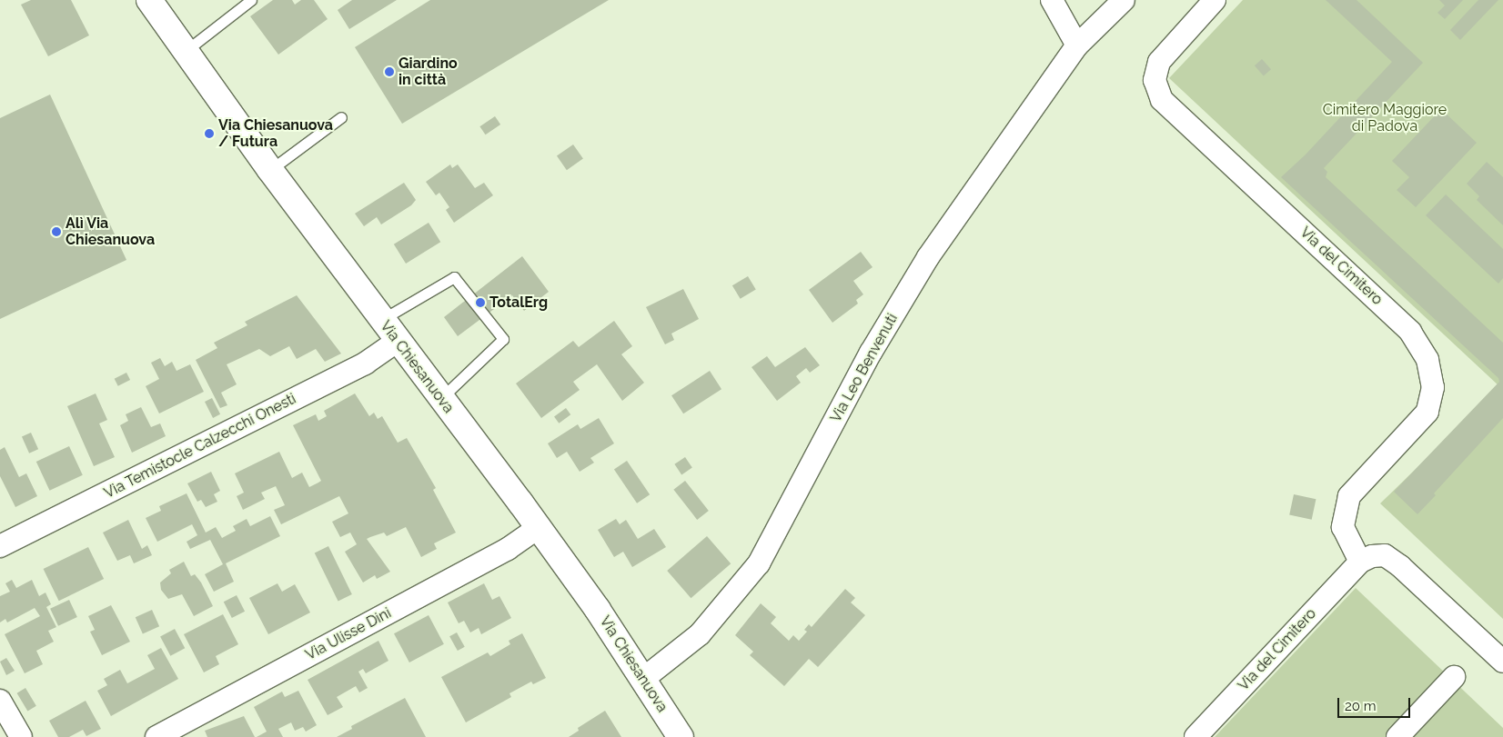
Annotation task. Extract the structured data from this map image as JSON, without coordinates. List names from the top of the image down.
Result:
{
  "streets": {
    "main road": ["Via Chiesanuova"],
    "street": [
      "Via del Cimitero",
      "Via Leo Benvenuti",
      "Via Temistocle Calzecchi Onesti",
      "Via Ulisse Dini"
    ]
  },
  "crossings": [
    ["Via Chiesanuova", "Via Leo Benvenuti"],
    ["Via Chiesanuova", "Via Temistocle Calzecchi Onesti"],
    ["Via Chiesanuova", "Via Ulisse Dini"]
  ],
  "parks": ["Cimitero Maggiore di Padova"],
  "places": [
    "Giardino in città",
    "Via Chiesanuova / Futura",
    "Alì Via Chiesanuova",
    "TotalErg"
  ],
  "scale_bar": "20 m"
}
